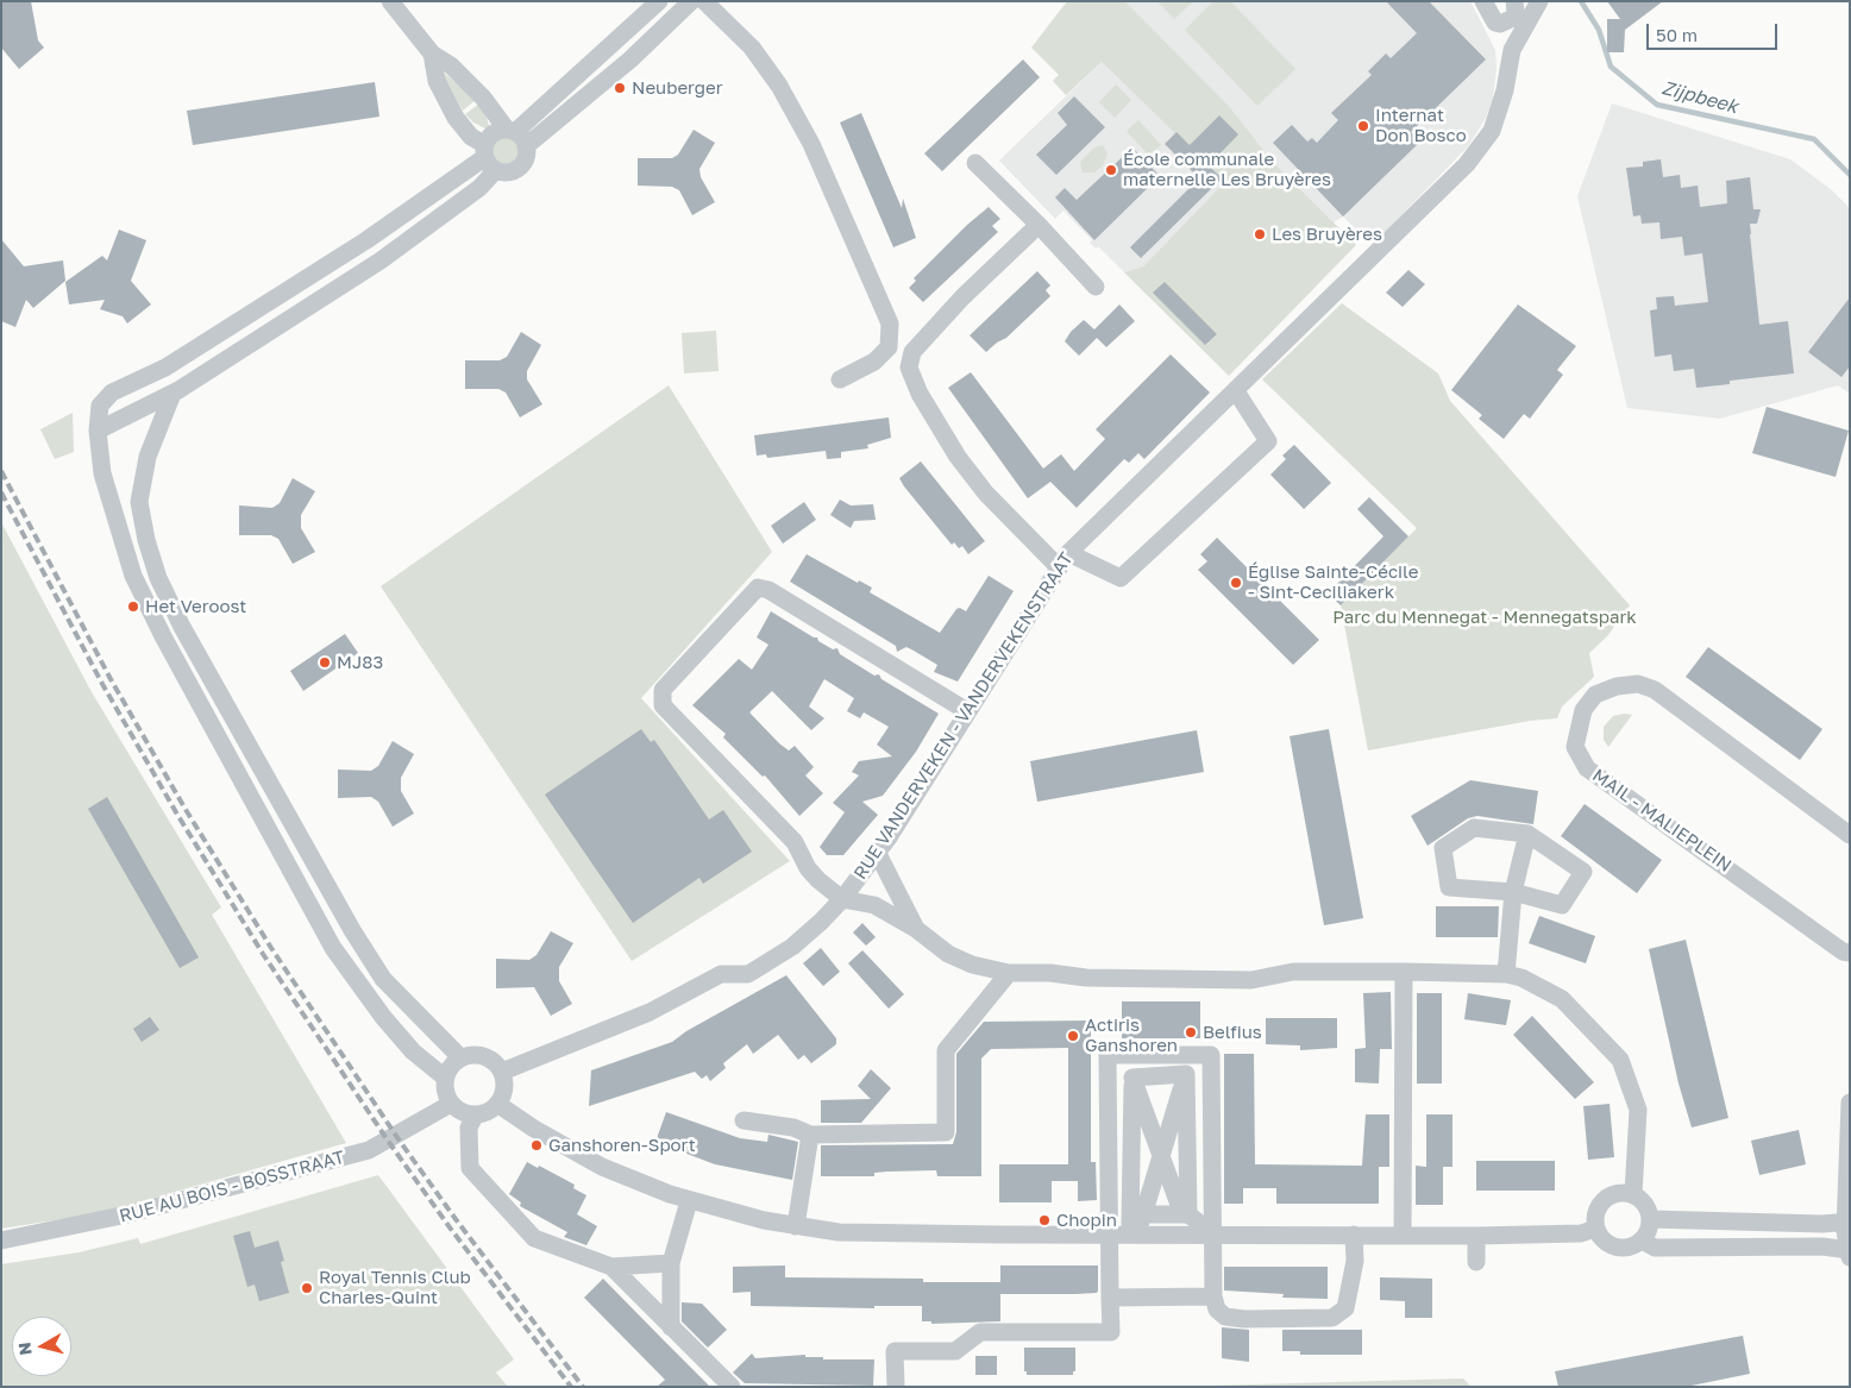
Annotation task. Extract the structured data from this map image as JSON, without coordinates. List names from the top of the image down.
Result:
{
  "streets": {
    "street": ["RUE VANDERVEKEN - VANDERVEKENSTRAAT", "MAIL - MALIEPLEIN", "RUE AU BOIS - BOSSTRAAT"]
  },
  "crossings": [
    ["RUE VANDERVEKEN - VANDERVEKENSTRAAT", "RUE AU BOIS - BOSSTRAAT"]
  ],
  "water": ["Zijpbeek"],
  "parks": ["Parc du Mennegat - Mennegatspark"],
  "places": [
    "Neuberger",
    "Internat Don Bosco",
    "École communale maternelle Les Bruyères",
    "Les Bruyères",
    "Église Sainte-Cécile - Sint-Ceciliakerk",
    "Het Veroost",
    "MJ83",
    "Belfius",
    "Actiris Ganshoren",
    "Ganshoren-Sport",
    "Chopin",
    "Royal Tennis Club Charles-Quint"
  ],
  "scale_bar": "50 m",
  "north": "left"
}
